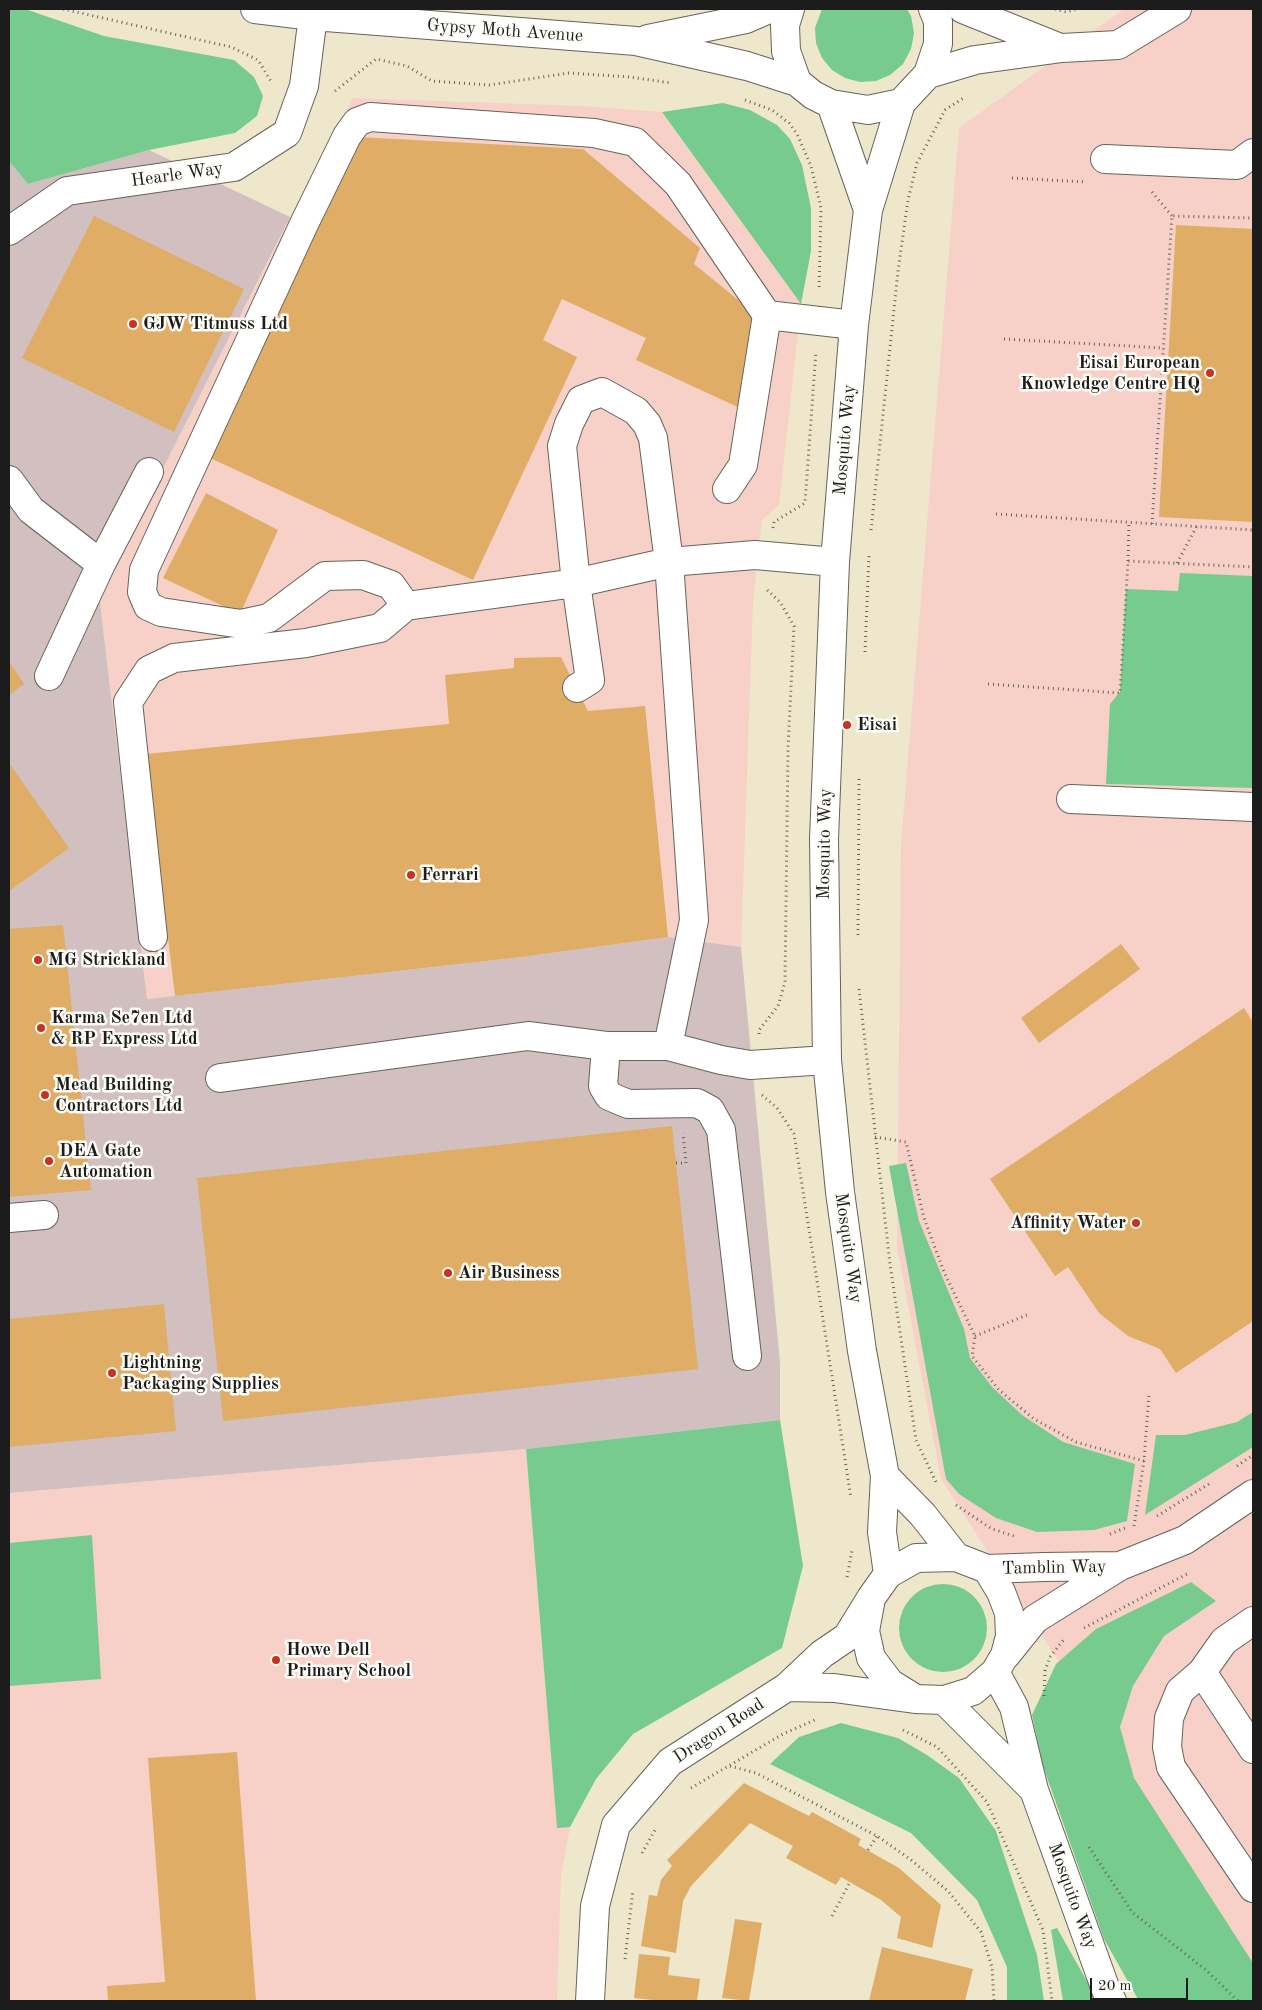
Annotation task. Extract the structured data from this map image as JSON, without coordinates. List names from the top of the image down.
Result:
{
  "streets": {
    "street": [
      "Gypsy Moth Avenue",
      "Hearle Way",
      "Mosquito Way",
      "Tamblin Way",
      "Dragon Road"
    ]
  },
  "crossings": [
    ["Gypsy Moth Avenue", "Hearle Way"],
    ["Mosquito Way", "Tamblin Way"],
    ["Mosquito Way", "Dragon Road"],
    ["Tamblin Way", "Dragon Road"]
  ],
  "places": [
    "GJW Titmuss Ltd",
    "Eisai European Knowledge Centre HQ",
    "Eisai",
    "Ferrari",
    "MG Strickland",
    "Karma Se7en Ltd & RP Express Ltd",
    "Mead Building Contractors Ltd",
    "DEA Gate Automation",
    "Affinity Water",
    "Air Business",
    "Lightning Packaging Supplies",
    "Howe Dell Primary School"
  ],
  "scale_bar": "20 m"
}
